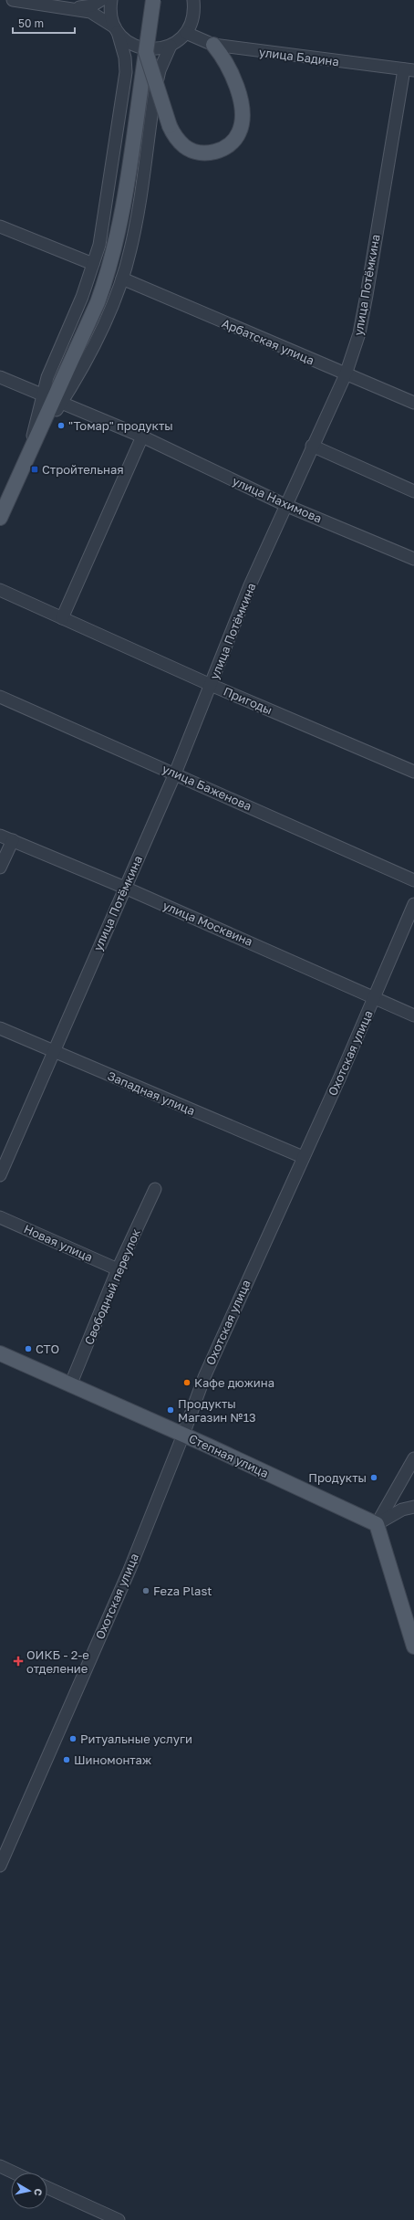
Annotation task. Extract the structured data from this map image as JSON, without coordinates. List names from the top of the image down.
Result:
{
  "streets": {
    "main road": ["Степная улица"],
    "street": [
      "улица Бадина",
      "улица Потёмкина",
      "Арбатская улица",
      "улица Нахимова",
      "Пригоды",
      "улица Баженова",
      "улица Москвина",
      "Охотская улица",
      "Западная улица",
      "Новая улица",
      "Свободный переулок"
    ]
  },
  "crossings": [
    ["улица Бадина", "улица Потёмкина"],
    ["улица Потёмкина", "Арбатская улица"],
    ["улица Потёмкина", "улица Нахимова"],
    ["улица Потёмкина", "Пригоды"],
    ["улица Потёмкина", "улица Баженова"],
    ["улица Потёмкина", "улица Москвина"],
    ["улица Потёмкина", "Западная улица"],
    ["улица Москвина", "Охотская улица"],
    ["Охотская улица", "Западная улица"],
    ["Охотская улица", "Степная улица"],
    ["Новая улица", "Свободный переулок"],
    ["Свободный переулок", "Степная улица"]
  ],
  "places": {
    "other": [
      "\"Томар\" продукты",
      "СТО",
      "Кафе дюжина",
      "Продукты Магазин №13",
      "Продукты",
      "Feza Plast",
      "Ритуальные услуги",
      "Шиномонтаж"
    ],
    "transit": ["Стройтельная"],
    "health": ["ОИКБ - 2-е отделение"]
  },
  "scale_bar": "50 m",
  "north": "right"
}
